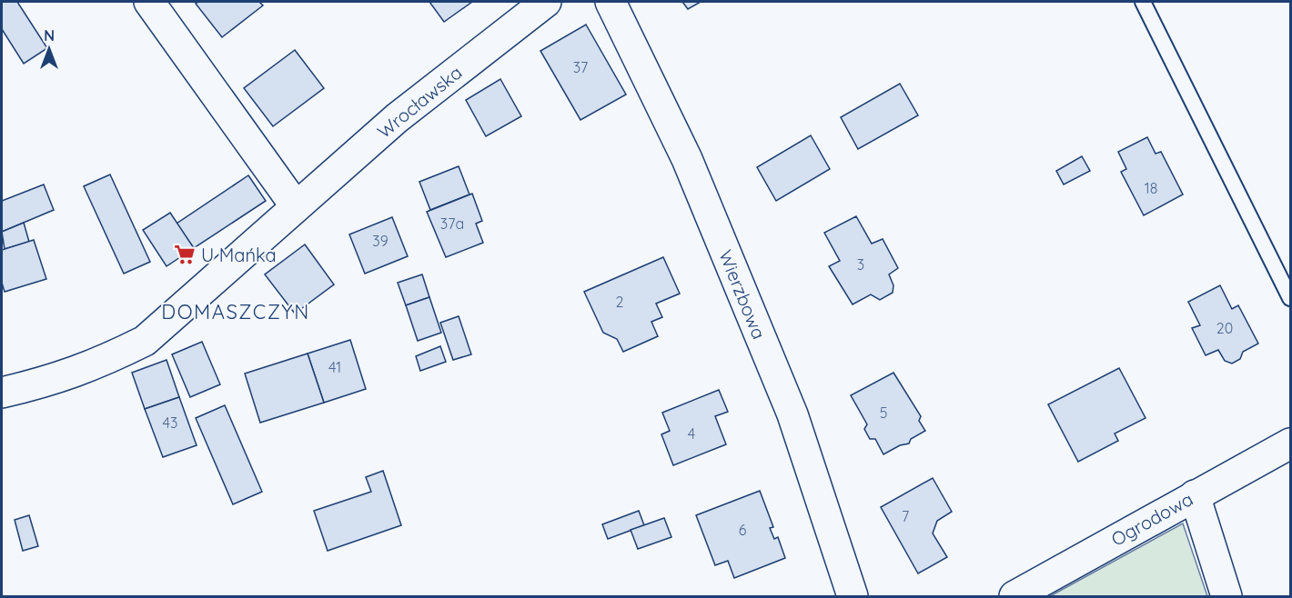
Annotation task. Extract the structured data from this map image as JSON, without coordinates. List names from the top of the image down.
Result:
{
  "streets": {
    "street": ["Wrocławska", "Wierzbowa", "Ogrodowa"]
  },
  "districts": ["DOMASZCZYN"],
  "places": {
    "supermarket": ["U Mańka"]
  },
  "house_numbers": [
    "37",
    "18",
    "37a",
    "39",
    "3",
    "2",
    "20",
    "41",
    "5",
    "43",
    "4",
    "7",
    "6"
  ],
  "north": "top"
}
